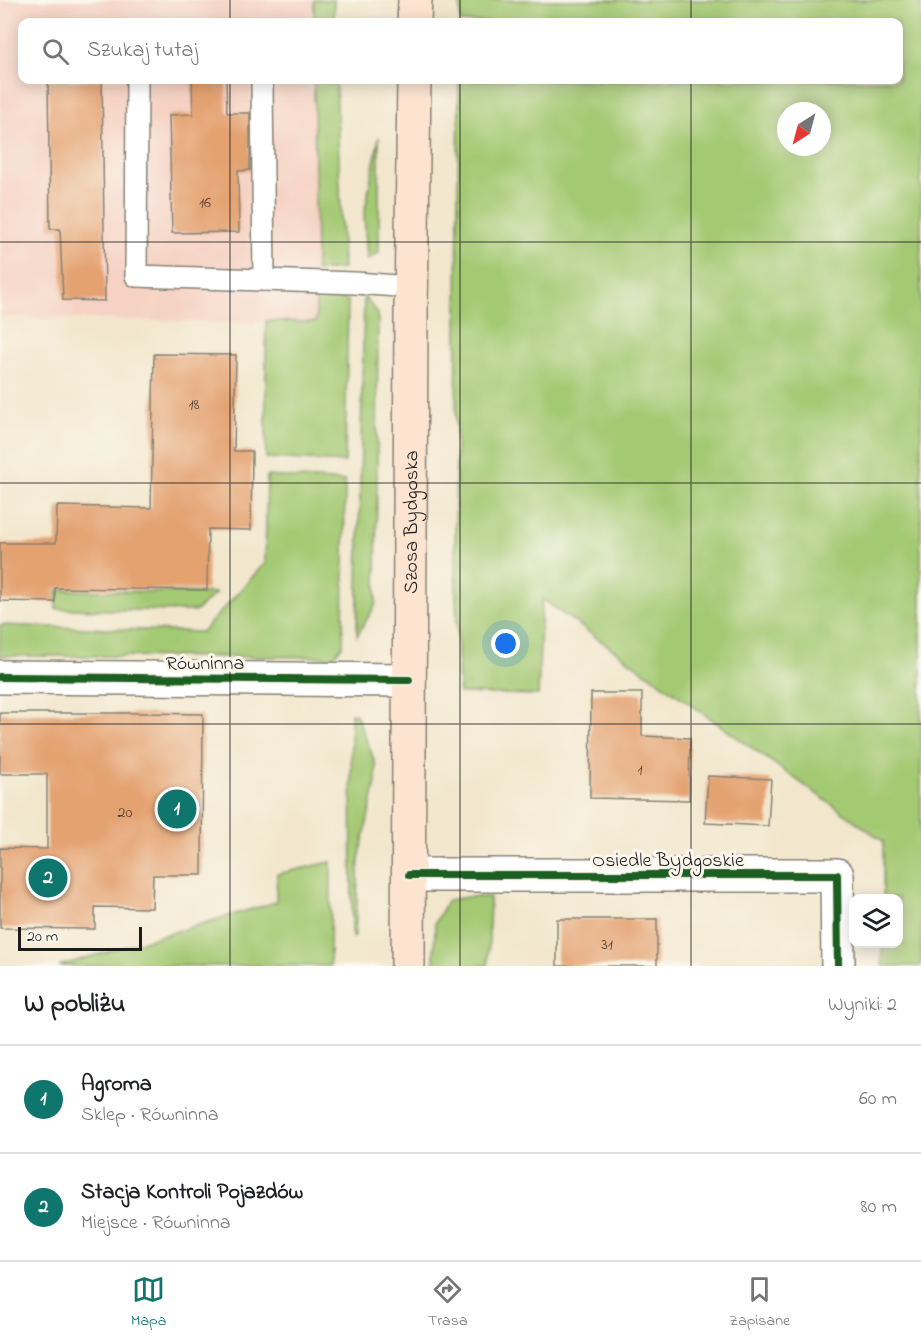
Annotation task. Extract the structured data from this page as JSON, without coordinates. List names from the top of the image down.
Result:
{
  "streets": {
    "main road": ["Szosa Bydgoska"],
    "street": ["Równinna", "Osiedle Bydgoskie"]
  },
  "crossings": [
    ["Szosa Bydgoska", "Równinna"],
    ["Szosa Bydgoska", "Osiedle Bydgoskie"]
  ],
  "house_numbers": [
    "16",
    "18",
    "1",
    "20",
    "31"
  ],
  "scale_bar": "20 m",
  "north": "bottom left",
  "page": {
    "search": "Szukaj tutaj",
    "pins": ["1", "2"],
    "scale": "20 m",
    "heading": ["W pobliżu", "Wyniki: 2"],
    "list": [
      {
        "mark": "1",
        "name": "Agroma",
        "note": "Sklep · Równinna",
        "value": "60 m"
      },
      {
        "mark": "2",
        "name": "Stacja Kontroli Pojazdów",
        "note": "Miejsce · Równinna",
        "value": "80 m"
      }
    ],
    "nav": ["Mapa", "Trasa", "Zapisane"]
  }
}
